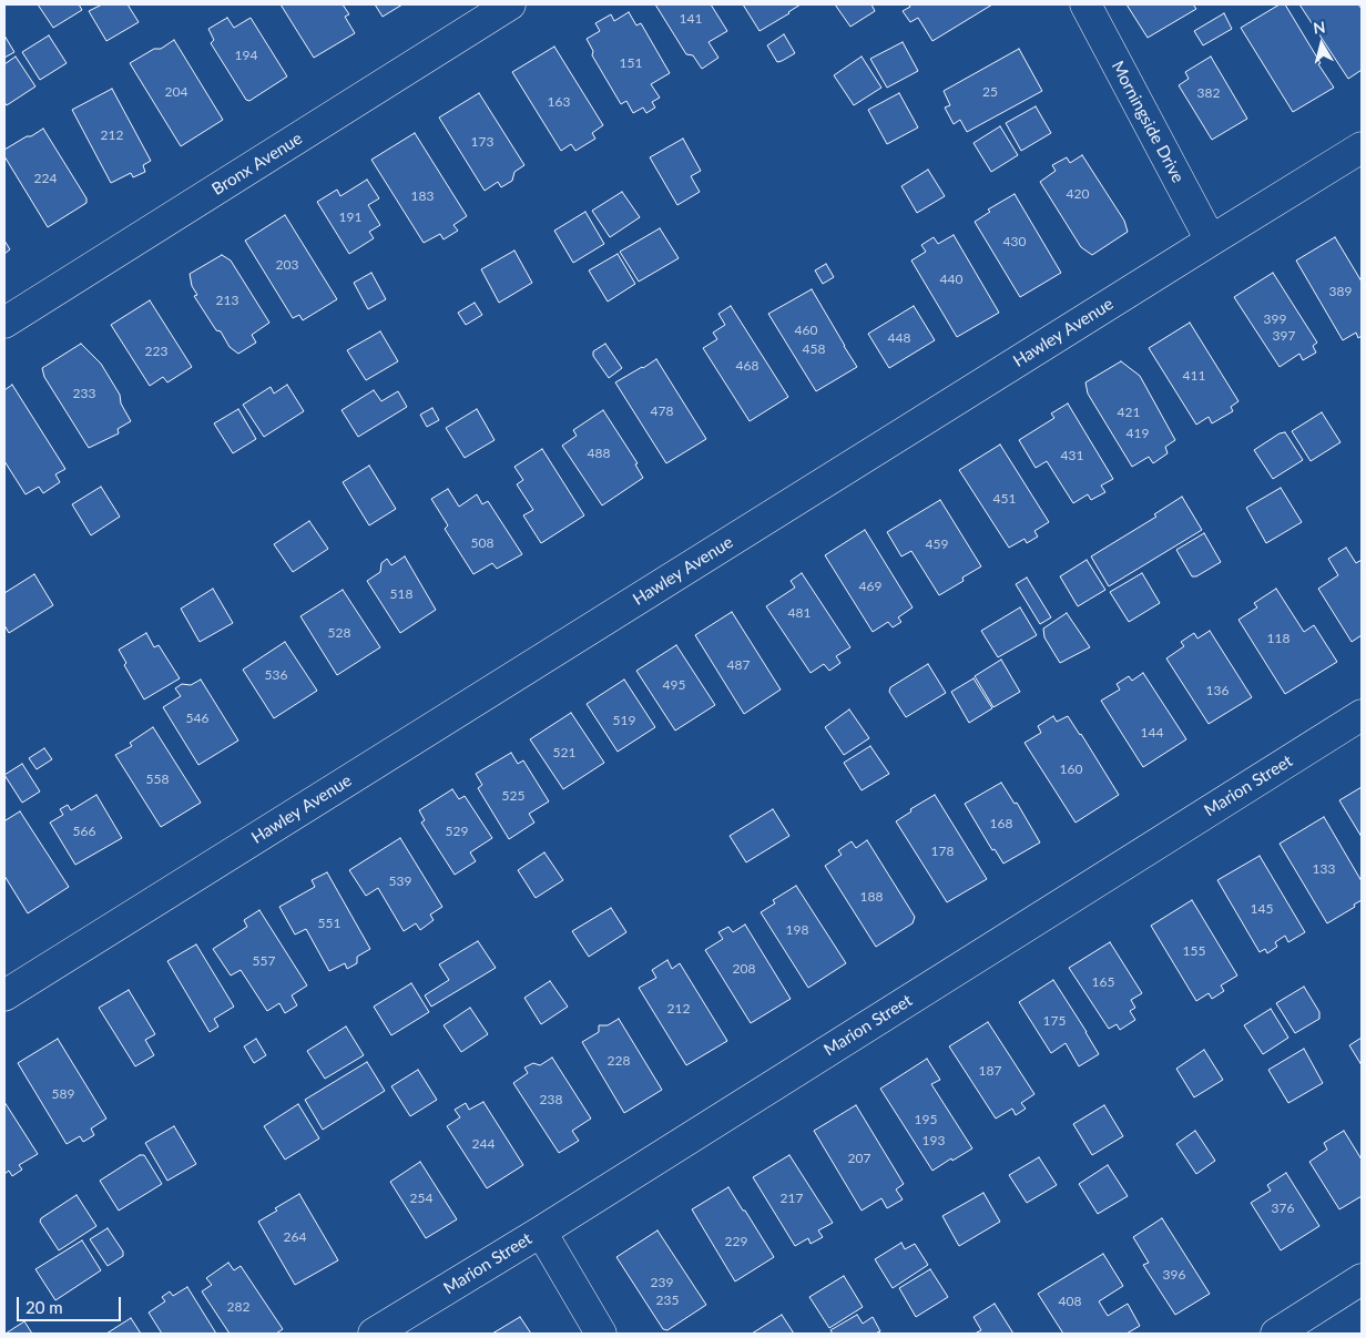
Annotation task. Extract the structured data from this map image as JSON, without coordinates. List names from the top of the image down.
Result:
{
  "streets": {
    "street": [
      "Morningside Drive",
      "Bronx Avenue",
      "Hawley Avenue",
      "Marion Street"
    ]
  },
  "crossings": [
    ["Morningside Drive", "Hawley Avenue"]
  ],
  "house_numbers": [
    "141",
    "194",
    "151",
    "204",
    "25",
    "382",
    "163",
    "212",
    "173",
    "224",
    "420",
    "183",
    "191",
    "430",
    "203",
    "440",
    "389",
    "213",
    "399",
    "460",
    "397",
    "448",
    "458",
    "223",
    "468",
    "411",
    "233",
    "478",
    "421",
    "419",
    "488",
    "431",
    "451",
    "508",
    "459",
    "469",
    "518",
    "481",
    "528",
    "118",
    "487",
    "536",
    "495",
    "136",
    "546",
    "519",
    "144",
    "521",
    "160",
    "558",
    "525",
    "168",
    "566",
    "529",
    "178",
    "133",
    "539",
    "188",
    "145",
    "551",
    "198",
    "155",
    "557",
    "208",
    "165",
    "212",
    "175",
    "228",
    "187",
    "589",
    "238",
    "195",
    "193",
    "244",
    "207",
    "254",
    "217",
    "376",
    "264",
    "229",
    "396",
    "239",
    "235",
    "408",
    "282"
  ],
  "scale_bar": "20 m",
  "north": "top"
}
